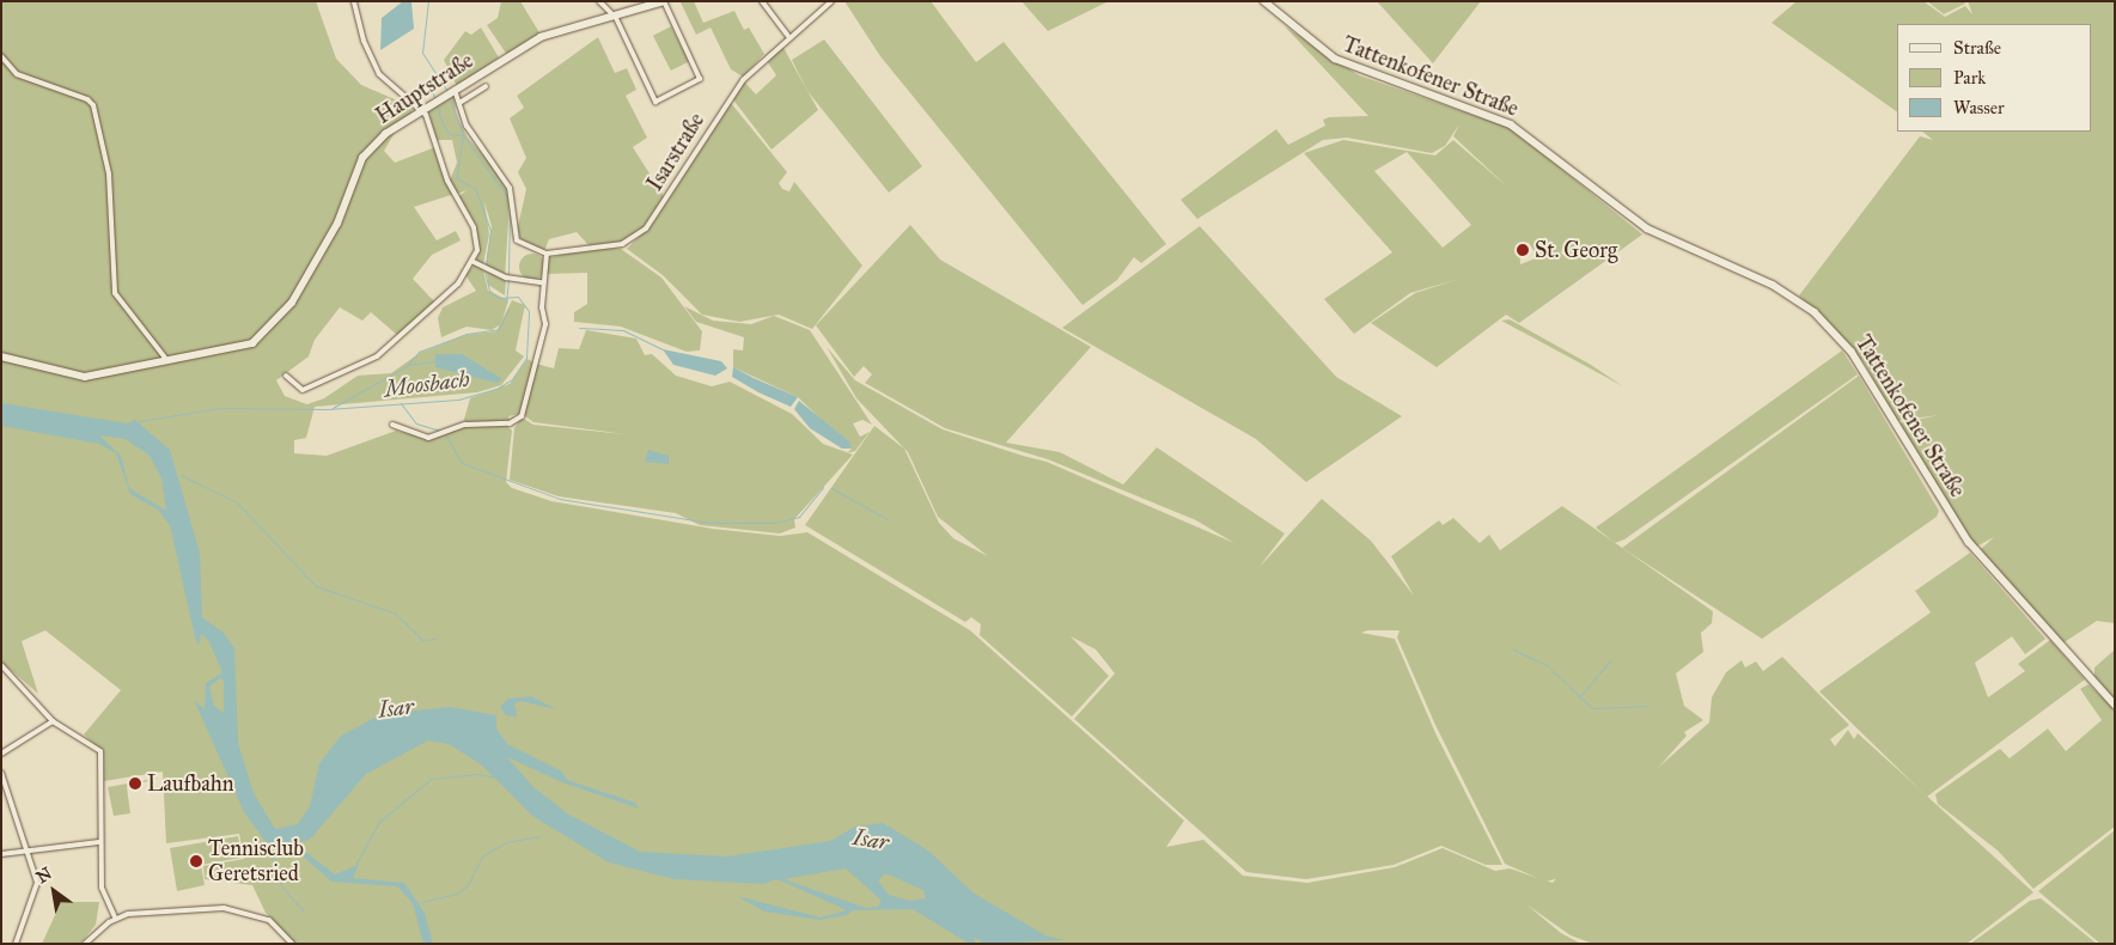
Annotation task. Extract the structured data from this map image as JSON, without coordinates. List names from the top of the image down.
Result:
{
  "streets": {
    "main road": ["Tattenkofener Straße", "Hauptstraße"],
    "street": ["Isarstraße"]
  },
  "water": ["Moosbach", "Isar"],
  "places": ["St. Georg", "Laufbahn", "Tennisclub Geretsried"],
  "legend": ["Straße", "Park", "Wasser"],
  "north": "top left"
}
